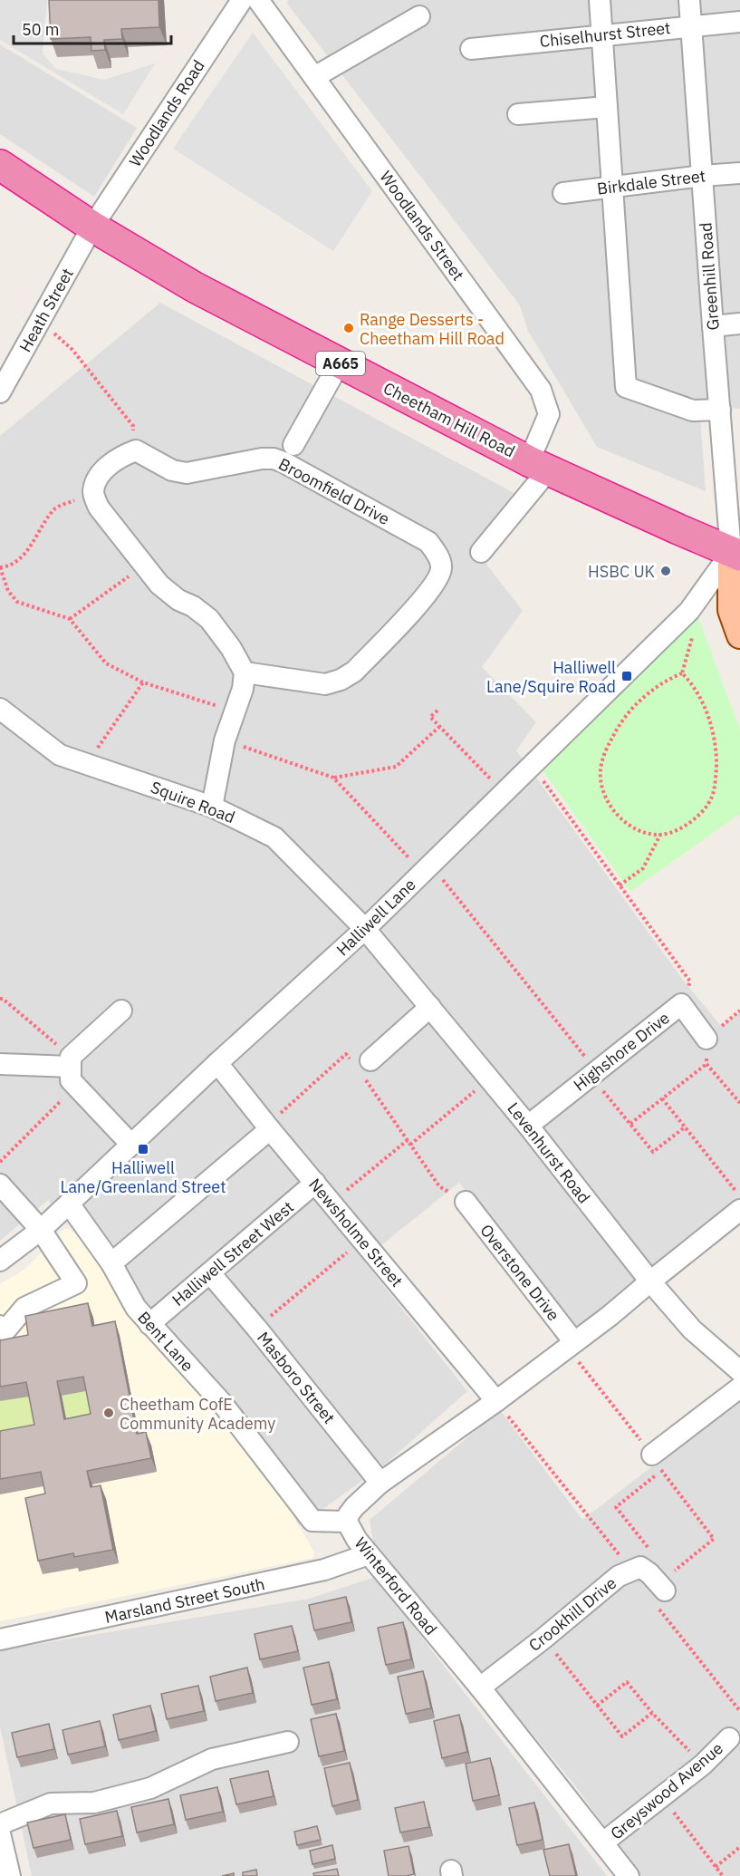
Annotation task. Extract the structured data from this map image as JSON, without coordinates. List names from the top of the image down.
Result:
{
  "streets": {
    "highway": ["A665", "Cheetham Hill Road"],
    "street": [
      "Chiselhurst Street",
      "Woodlands Road",
      "Birkdale Street",
      "Woodlands Street",
      "Greenhill Road",
      "Heath Street",
      "Broomfield Drive",
      "Squire Road",
      "Halliwell Lane",
      "Highshore Drive",
      "Levenhurst Road",
      "Newsholme Street",
      "Halliwell Street West",
      "Overstone Drive",
      "Bent Lane",
      "Masboro Street",
      "Winterford Road",
      "Marsland Street South",
      "Crookhill Drive",
      "Greyswood Avenue"
    ]
  },
  "crossings": [
    ["Chiselhurst Street", "Greenhill Road"],
    ["Woodlands Road", "Heath Street"],
    ["Woodlands Road", "Cheetham Hill Road"],
    ["Birkdale Street", "Greenhill Road"],
    ["Woodlands Street", "Cheetham Hill Road"],
    ["Greenhill Road", "Cheetham Hill Road"],
    ["Greenhill Road", "Halliwell Lane"],
    ["Heath Street", "Cheetham Hill Road"],
    ["Cheetham Hill Road", "Halliwell Lane"],
    ["Squire Road", "Halliwell Lane"],
    ["Squire Road", "Levenhurst Road"],
    ["Halliwell Lane", "Levenhurst Road"],
    ["Halliwell Lane", "Newsholme Street"],
    ["Halliwell Lane", "Bent Lane"],
    ["Highshore Drive", "Levenhurst Road"],
    ["Levenhurst Road", "Winterford Road"],
    ["Newsholme Street", "Halliwell Street West"],
    ["Newsholme Street", "Winterford Road"],
    ["Halliwell Street West", "Bent Lane"],
    ["Halliwell Street West", "Masboro Street"],
    ["Overstone Drive", "Winterford Road"],
    ["Bent Lane", "Winterford Road"],
    ["Masboro Street", "Winterford Road"],
    ["Winterford Road", "Marsland Street South"],
    ["Winterford Road", "Crookhill Drive"],
    ["Winterford Road", "Greyswood Avenue"]
  ],
  "places": {
    "other": ["Range Desserts - Cheetham Hill Road", "HSBC UK", "Cheetham CofE Community Academy"],
    "transit": ["Halliwell Lane/Squire Road", "Halliwell Lane/Greenland Street"]
  },
  "scale_bar": "50 m"
}
